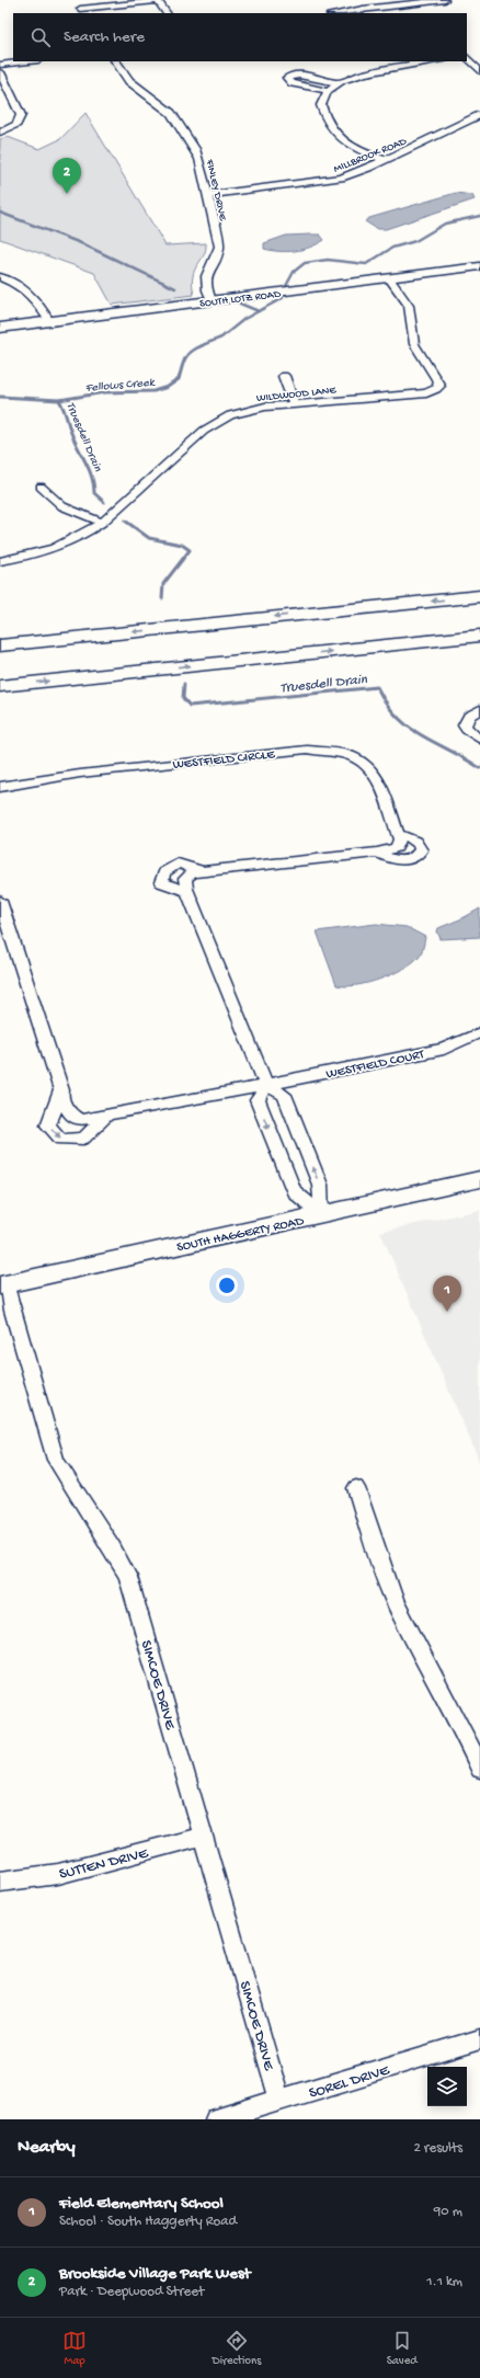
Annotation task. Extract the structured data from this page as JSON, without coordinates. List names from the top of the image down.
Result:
{
  "streets": {
    "street": [
      "MILLBROOK ROAD",
      "FINLEY DRIVE",
      "SOUTH LOTZ ROAD",
      "WILDWOOD LANE",
      "WESTFIELD CIRCLE",
      "WESTFIELD COURT",
      "SOUTH HAGGERTY ROAD",
      "SIMCOE DRIVE",
      "SUTTEN DRIVE",
      "SOREL DRIVE"
    ]
  },
  "crossings": [
    ["MILLBROOK ROAD", "FINLEY DRIVE"],
    ["FINLEY DRIVE", "SOUTH LOTZ ROAD"],
    ["SOUTH LOTZ ROAD", "WILDWOOD LANE"],
    ["SOUTH HAGGERTY ROAD", "SIMCOE DRIVE"],
    ["SIMCOE DRIVE", "SUTTEN DRIVE"],
    ["SIMCOE DRIVE", "SOREL DRIVE"]
  ],
  "water": ["Fellows Creek", "Truesdell Drain"],
  "page": {
    "search": "Search here",
    "pins": ["2", "1"],
    "heading": ["Nearby", "2 results"],
    "list": [
      {
        "mark": "1",
        "name": "Field Elementary School",
        "note": "School · South Haggerty Road",
        "value": "90 m"
      },
      {
        "mark": "2",
        "name": "Brookside Village Park West",
        "note": "Park · Deepwood Street",
        "value": "1.1 km"
      }
    ],
    "nav": ["Map", "Directions", "Saved"]
  }
}
